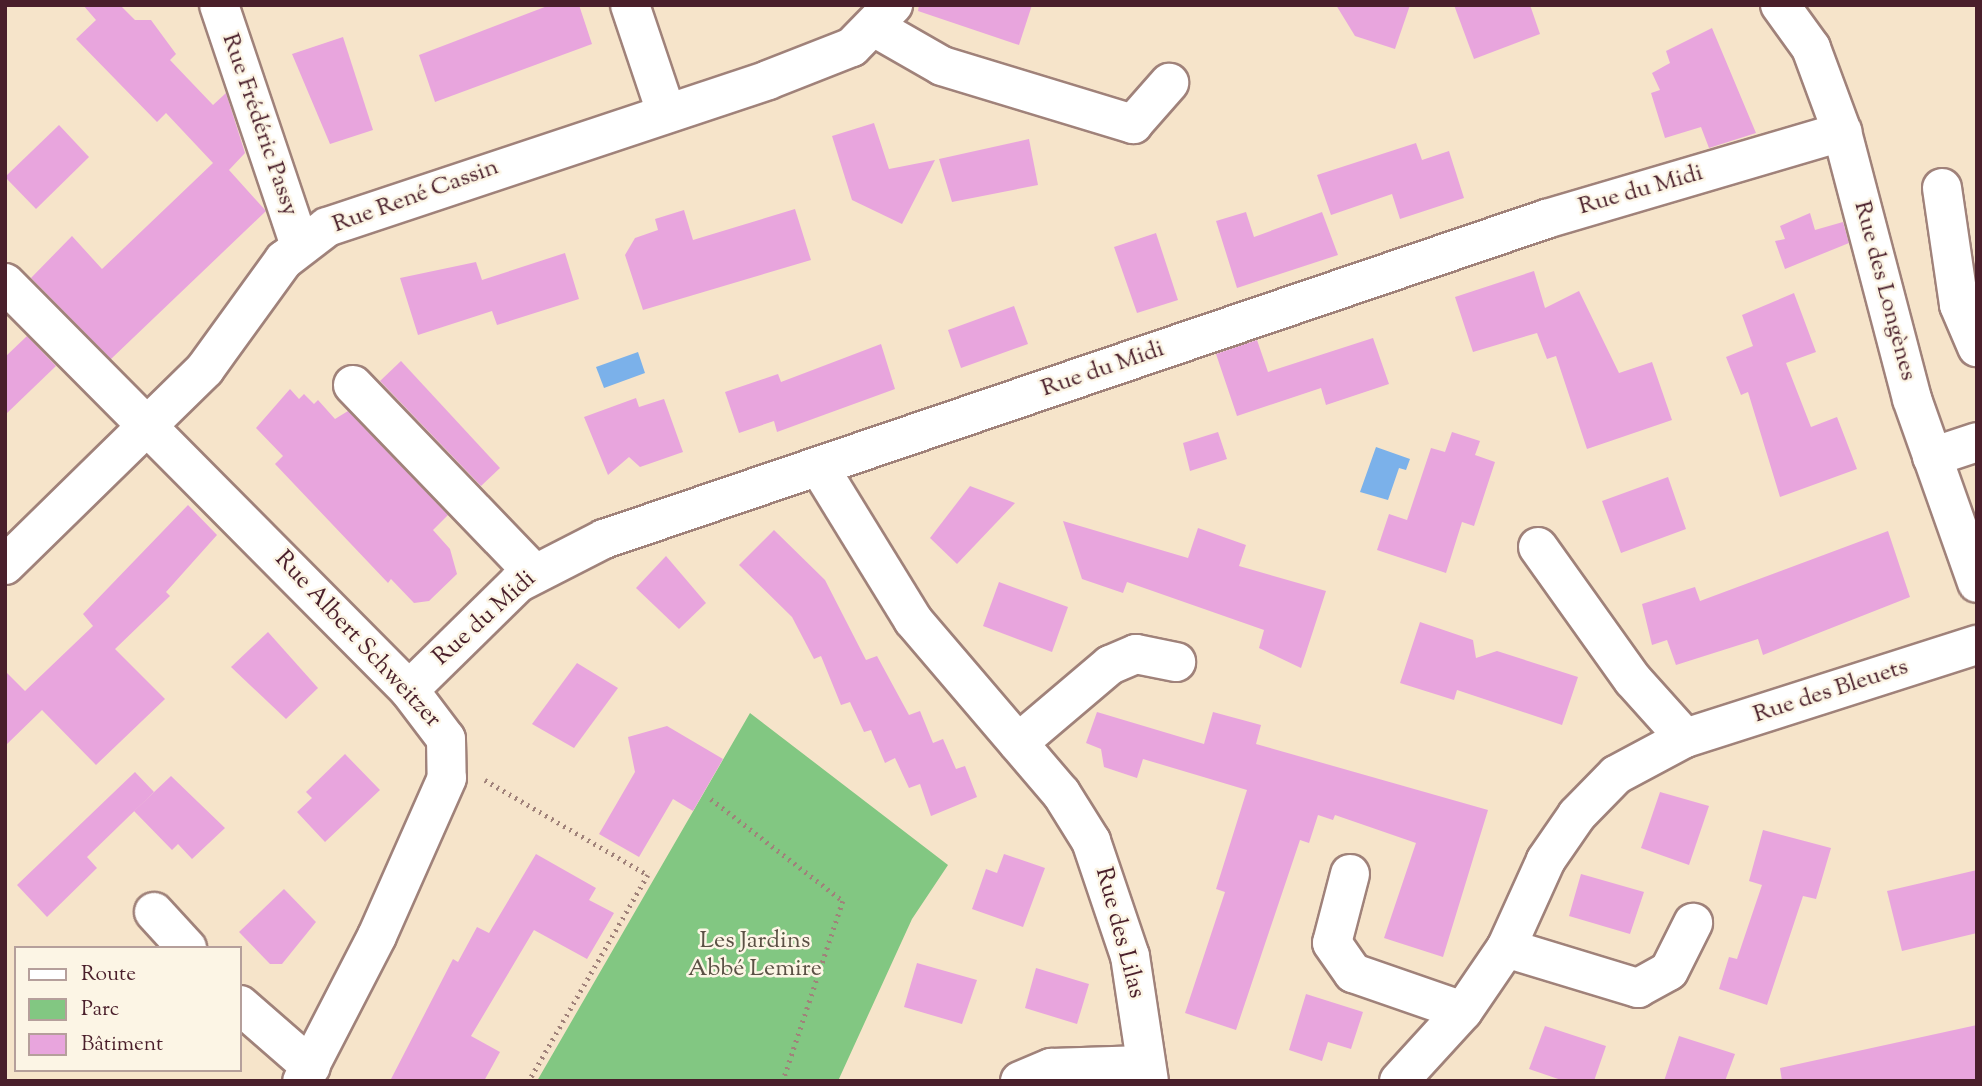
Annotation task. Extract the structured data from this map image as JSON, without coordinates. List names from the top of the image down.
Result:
{
  "streets": {
    "street": [
      "Rue Frédéric Passy",
      "Rue du Midi",
      "Rue René Cassin",
      "Rue des Longènes",
      "Rue Albert Schweitzer",
      "Rue des Bleuets",
      "Rue des Lilas"
    ]
  },
  "crossings": [
    ["Rue Frédéric Passy", "Rue René Cassin"],
    ["Rue du Midi", "Rue des Longènes"],
    ["Rue du Midi", "Rue Albert Schweitzer"],
    ["Rue du Midi", "Rue des Lilas"],
    ["Rue René Cassin", "Rue Albert Schweitzer"]
  ],
  "parks": ["Les Jardins Abbé Lemire"],
  "legend": ["Route", "Parc", "Bâtiment"]
}
